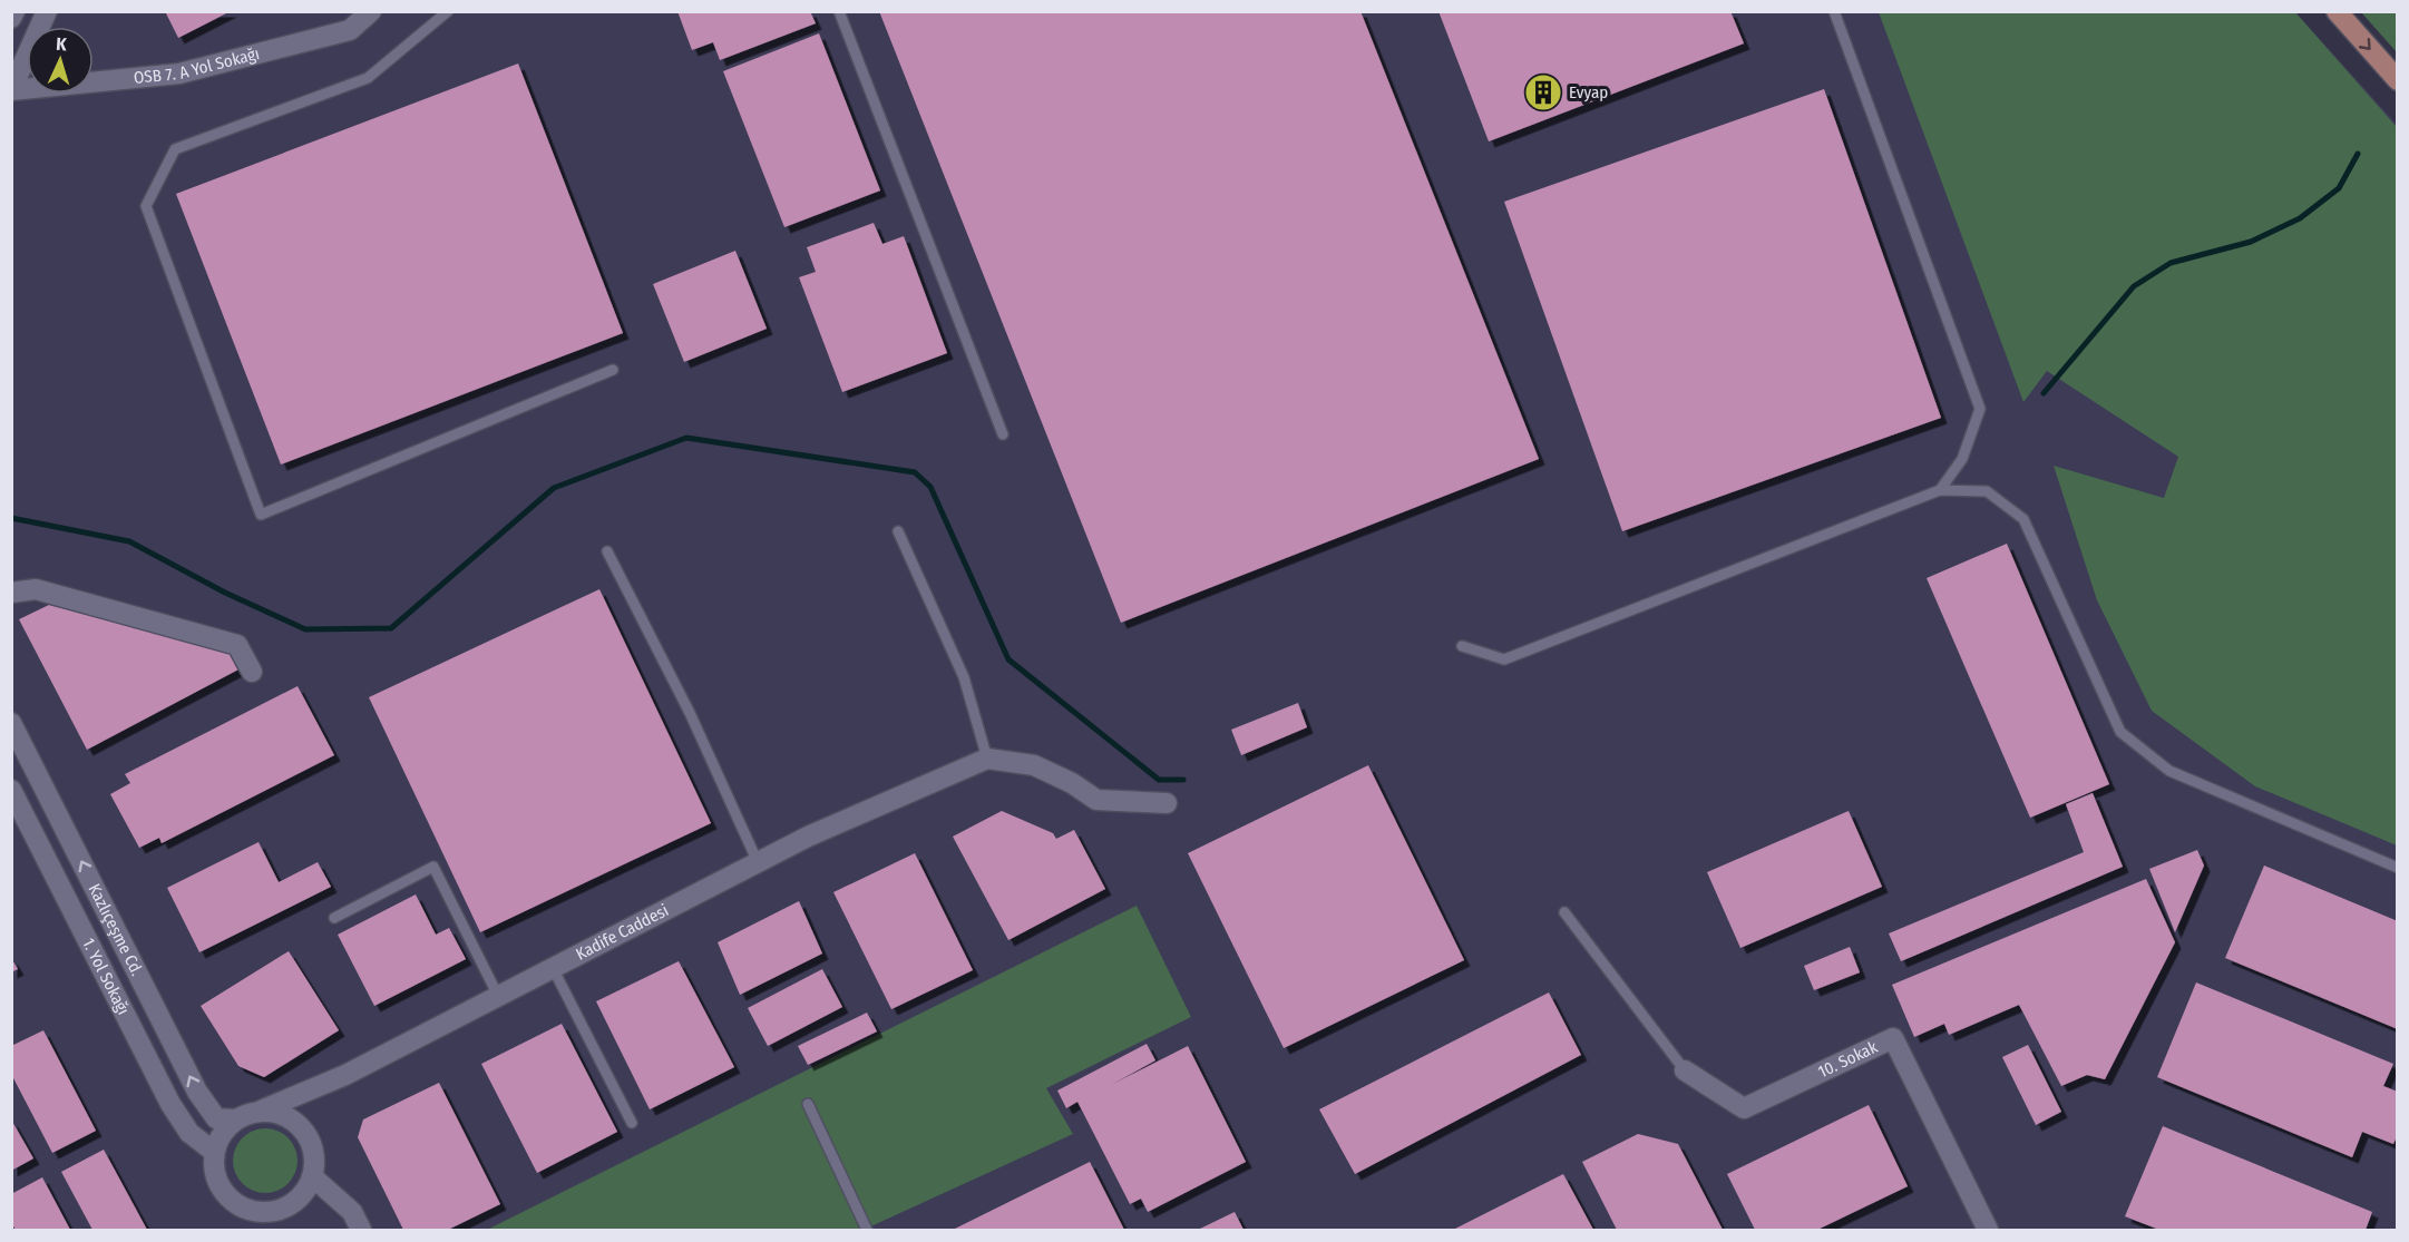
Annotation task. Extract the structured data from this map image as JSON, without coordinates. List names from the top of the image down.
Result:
{
  "streets": {
    "street": [
      "OSB 7. A Yol Sokağı",
      "Kazlıçeşme Cd.",
      "Kadife Caddesi",
      "1. Yol Sokağı",
      "10. Sokak"
    ]
  },
  "crossings": [
    ["Kazlıçeşme Cd.", "Kadife Caddesi"],
    ["Kazlıçeşme Cd.", "1. Yol Sokağı"],
    ["Kadife Caddesi", "1. Yol Sokağı"]
  ],
  "one_way": ["Kazlıçeşme Cd."],
  "places": {
    "building": ["Evyap"]
  },
  "north": "top"
}
